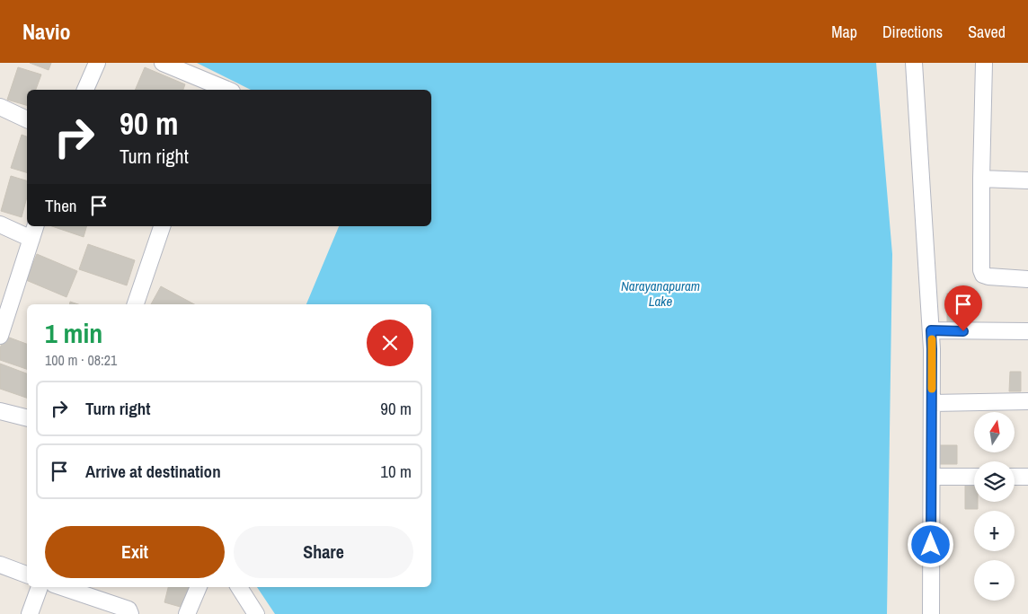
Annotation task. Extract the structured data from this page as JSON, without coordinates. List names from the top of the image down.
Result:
{
  "water": ["Narayanapuram Lake"],
  "north": "top",
  "page": {
    "header": "Navio",
    "nav": ["Map", "Directions", "Saved"],
    "turn": ["90 m", "Turn right"],
    "then": "Then",
    "heading": ["1 min", "100 m · 08:21"],
    "list": [
      {
        "name": "Turn right",
        "value": "90 m"
      },
      {
        "name": "Arrive at destination",
        "value": "10 m"
      }
    ],
    "map_buttons": ["+", "−"],
    "buttons": ["Exit", "Share"]
  }
}
